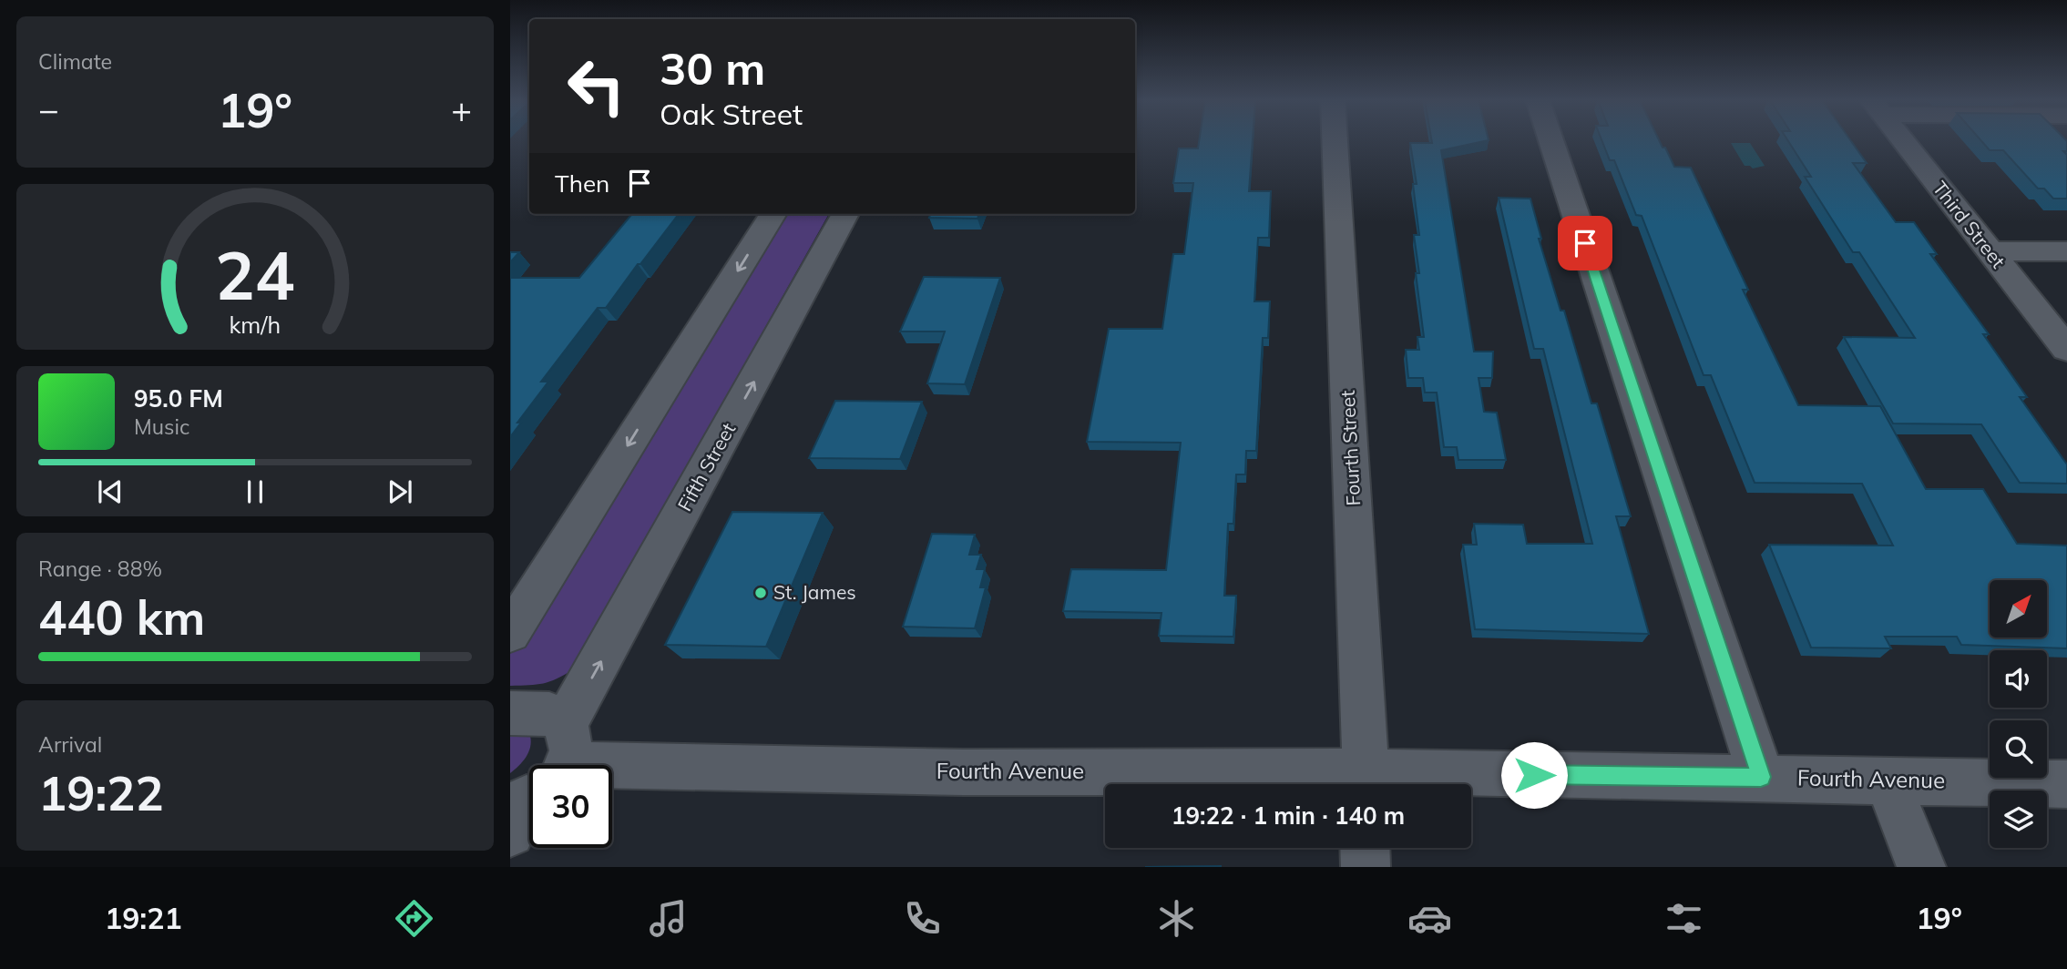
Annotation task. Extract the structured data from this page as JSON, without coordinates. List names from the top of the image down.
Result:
{
  "streets": {
    "street": [
      "Third Street",
      "Fourth Street",
      "Fifth Street",
      "Fourth Avenue"
    ]
  },
  "places": ["St. James"],
  "north": "top right",
  "page": {
    "tile": [
      "Climate",
      ["Range · 88%", "440 km"],
      ["Arrival", "19:22"]
    ],
    "turn": ["30 m", "Oak Street"],
    "heat": ["−", "19°", "+"],
    "then": "Then",
    "song": ["95.0 FM", "Music"],
    "limit": "30",
    "trip": "19:22 · 1 min · 140 m",
    "tabs": ["19:21", "19°"],
    "gauge": ["24", "km/h"]
  }
}
